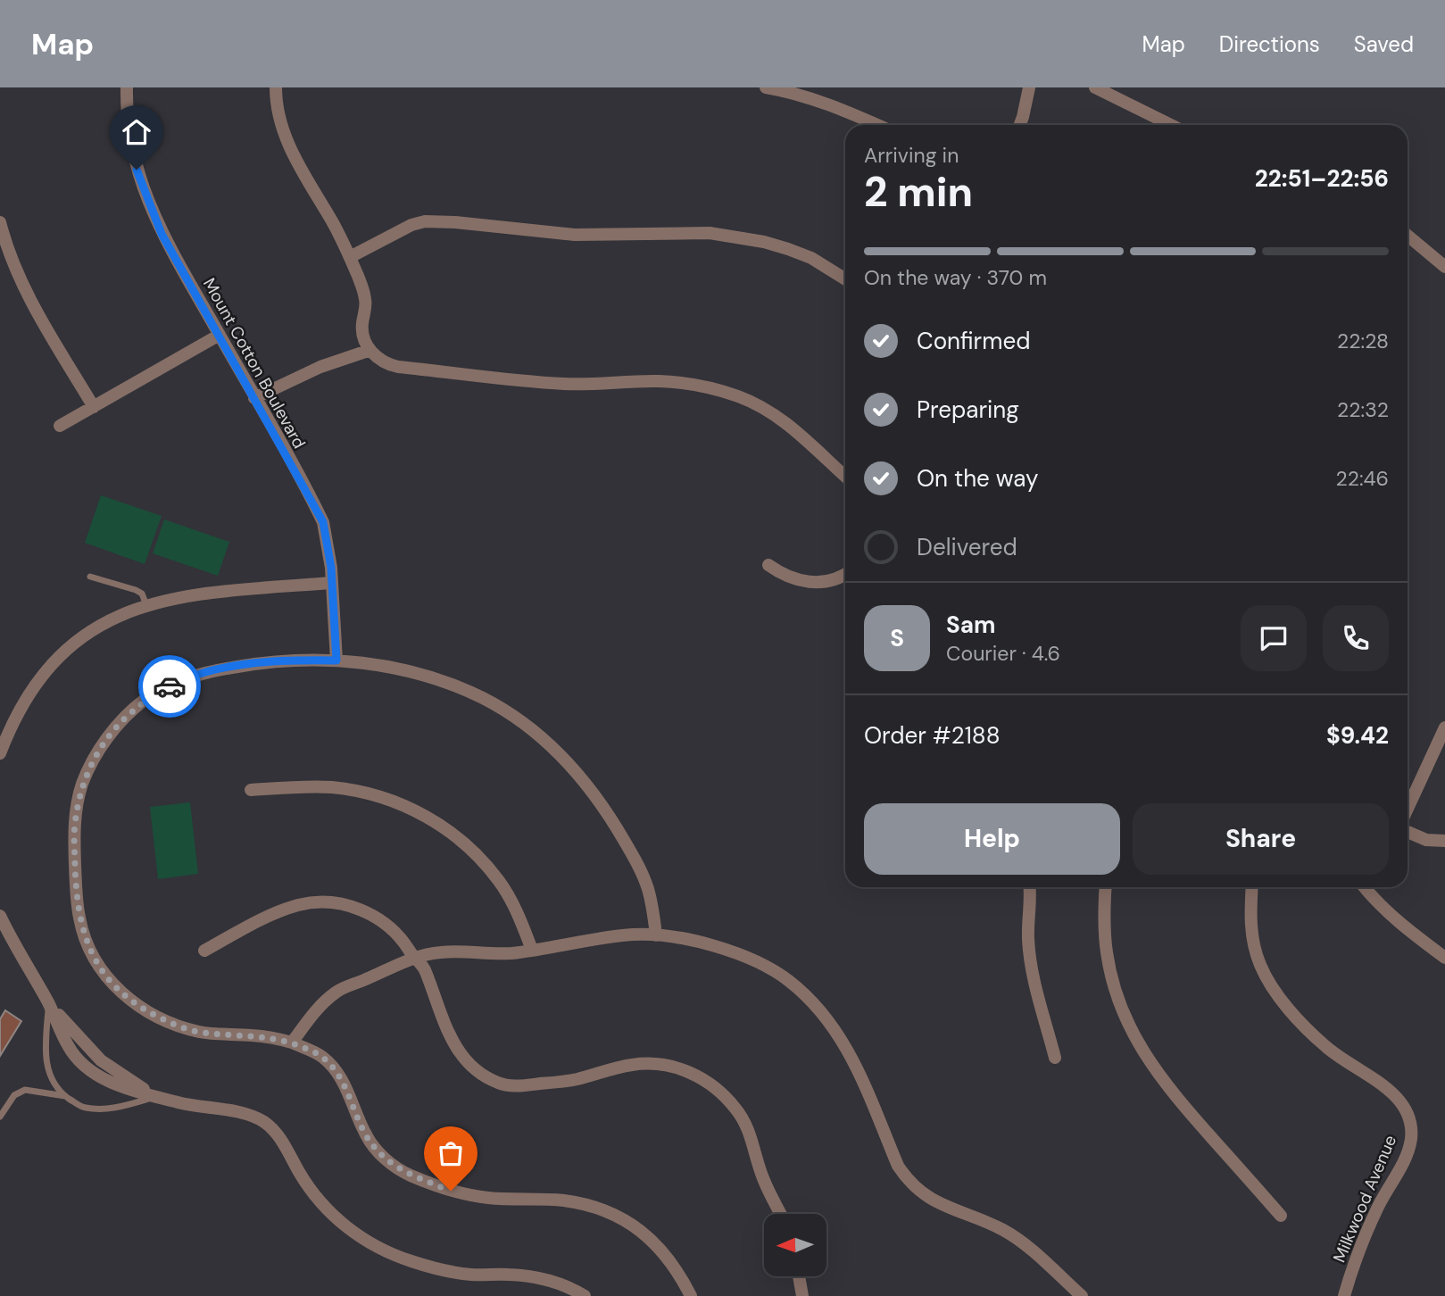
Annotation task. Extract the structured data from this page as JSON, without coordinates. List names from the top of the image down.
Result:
{
  "streets": {
    "street": ["Mount Cotton Boulevard", "Milkwood Avenue"]
  },
  "north": "left",
  "page": {
    "header": "Map",
    "nav": ["Map", "Directions", "Saved"],
    "heading": ["2 min", "Arriving in", "22:51–22:56"],
    "panel": [
      "Sam",
      "Courier · 4.6",
      "Order #2188",
      "$9.42"
    ],
    "bar": "On the way · 370 m",
    "list": [
      ["Confirmed", "22:28"],
      ["Preparing", "22:32"],
      ["On the way", "22:46"],
      "Delivered"
    ],
    "round": "S",
    "buttons": ["Help", "Share"]
  }
}
